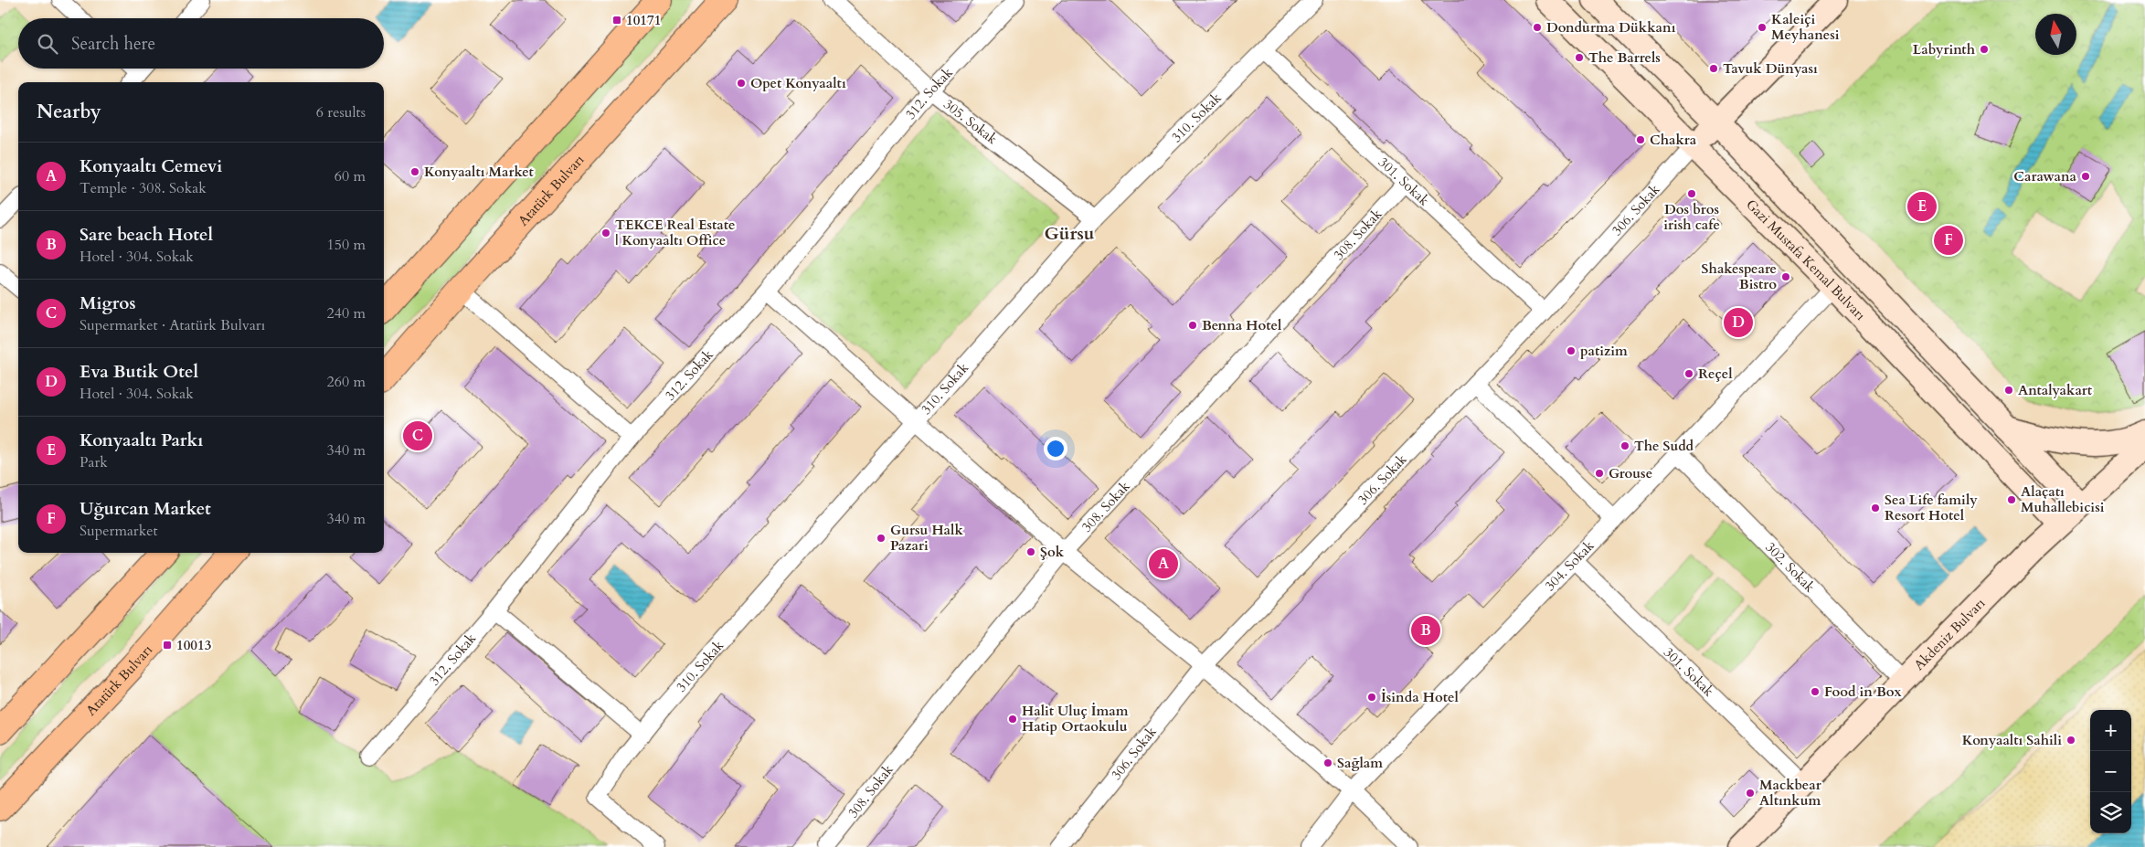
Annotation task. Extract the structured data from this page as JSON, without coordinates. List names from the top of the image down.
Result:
{
  "streets": {
    "main road": [
      "Atatürk Bulvarı",
      "306. Sokak",
      "Gazi Mustafa Kemal Bulvarı",
      "Akdeniz Bulvarı"
    ],
    "street": [
      "312. Sokak",
      "310. Sokak",
      "305. Sokak",
      "301. Sokak",
      "308. Sokak",
      "304. Sokak",
      "302. Sokak"
    ]
  },
  "crossings": [
    ["312. Sokak", "305. Sokak"],
    ["310. Sokak", "305. Sokak"],
    ["310. Sokak", "301. Sokak"],
    ["301. Sokak", "306. Sokak"],
    ["301. Sokak", "308. Sokak"],
    ["301. Sokak", "304. Sokak"],
    ["301. Sokak", "Akdeniz Bulvarı"],
    ["306. Sokak", "Gazi Mustafa Kemal Bulvarı"],
    ["Gazi Mustafa Kemal Bulvarı", "304. Sokak"],
    ["Gazi Mustafa Kemal Bulvarı", "Akdeniz Bulvarı"],
    ["304. Sokak", "302. Sokak"],
    ["302. Sokak", "Akdeniz Bulvarı"]
  ],
  "districts": ["Gürsu"],
  "places": {
    "transit": ["10171", "10013"],
    "other": [
      "Dondurma Dükkanı",
      "Kaleiçi Meyhanesi",
      "Labyrinth",
      "The Barrels",
      "Tavuk Dünyası",
      "Opet Konyaaltı",
      "Chakra",
      "Konyaaltı Market",
      "Carawana",
      "Dos bros irish cafe",
      "TEKCE Real Estate | Konyaaltı Office",
      "Shakespeare Bistro",
      "Benna Hotel",
      "patizim",
      "Reçel",
      "Antalyakart",
      "The Sudd",
      "Grouse",
      "Alaçatı Muhallebicisi",
      "Sea Life family Resort Hotel",
      "Gursu Halk Pazari",
      "Şok",
      "Food in Box",
      "İsinda Hotel",
      "Halit Uluç İmam Hatip Ortaokulu",
      "Konyaaltı Sahili",
      "Sağlam",
      "Mackbear Altınkum"
    ]
  },
  "north": "top",
  "page": {
    "search": "Search here",
    "heading": ["Nearby", "6 results"],
    "list": [
      {
        "mark": "A",
        "name": "Konyaaltı Cemevi",
        "note": "Temple · 308. Sokak",
        "value": "60 m"
      },
      {
        "mark": "B",
        "name": "Sare beach Hotel",
        "note": "Hotel · 304. Sokak",
        "value": "150 m"
      },
      {
        "mark": "C",
        "name": "Migros",
        "note": "Supermarket · Atatürk Bulvarı",
        "value": "240 m"
      },
      {
        "mark": "D",
        "name": "Eva Butik Otel",
        "note": "Hotel · 304. Sokak",
        "value": "260 m"
      },
      {
        "mark": "E",
        "name": "Konyaaltı Parkı",
        "note": "Park",
        "value": "340 m"
      },
      {
        "mark": "F",
        "name": "Uğurcan Market",
        "note": "Supermarket",
        "value": "340 m"
      }
    ],
    "pins": [
      "E",
      "F",
      "D",
      "C",
      "A",
      "B"
    ],
    "map_buttons": ["+", "−"]
  }
}
